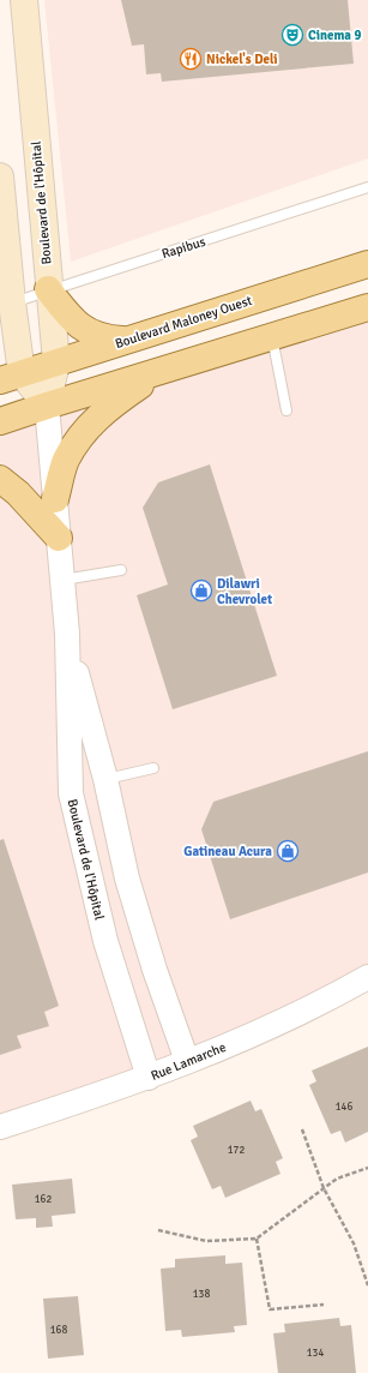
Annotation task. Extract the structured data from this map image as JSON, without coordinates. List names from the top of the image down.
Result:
{
  "streets": {
    "main road": ["Boulevard de l'Hôpital", "Boulevard Maloney Ouest"],
    "street": ["Rue Lamarche"],
    "lane": ["Rapibus"]
  },
  "crossings": [
    ["Boulevard de l'Hôpital", "Rapibus"],
    ["Boulevard de l'Hôpital", "Boulevard Maloney Ouest"],
    ["Boulevard de l'Hôpital", "Rue Lamarche"]
  ],
  "places": {
    "theatre": ["Cinema 9"],
    "restaurant": ["Nickel's Deli"],
    "shop": ["Dilawri Chevrolet", "Gatineau Acura"]
  },
  "house_numbers": [
    "146",
    "172",
    "162",
    "138",
    "168",
    "134"
  ]
}
